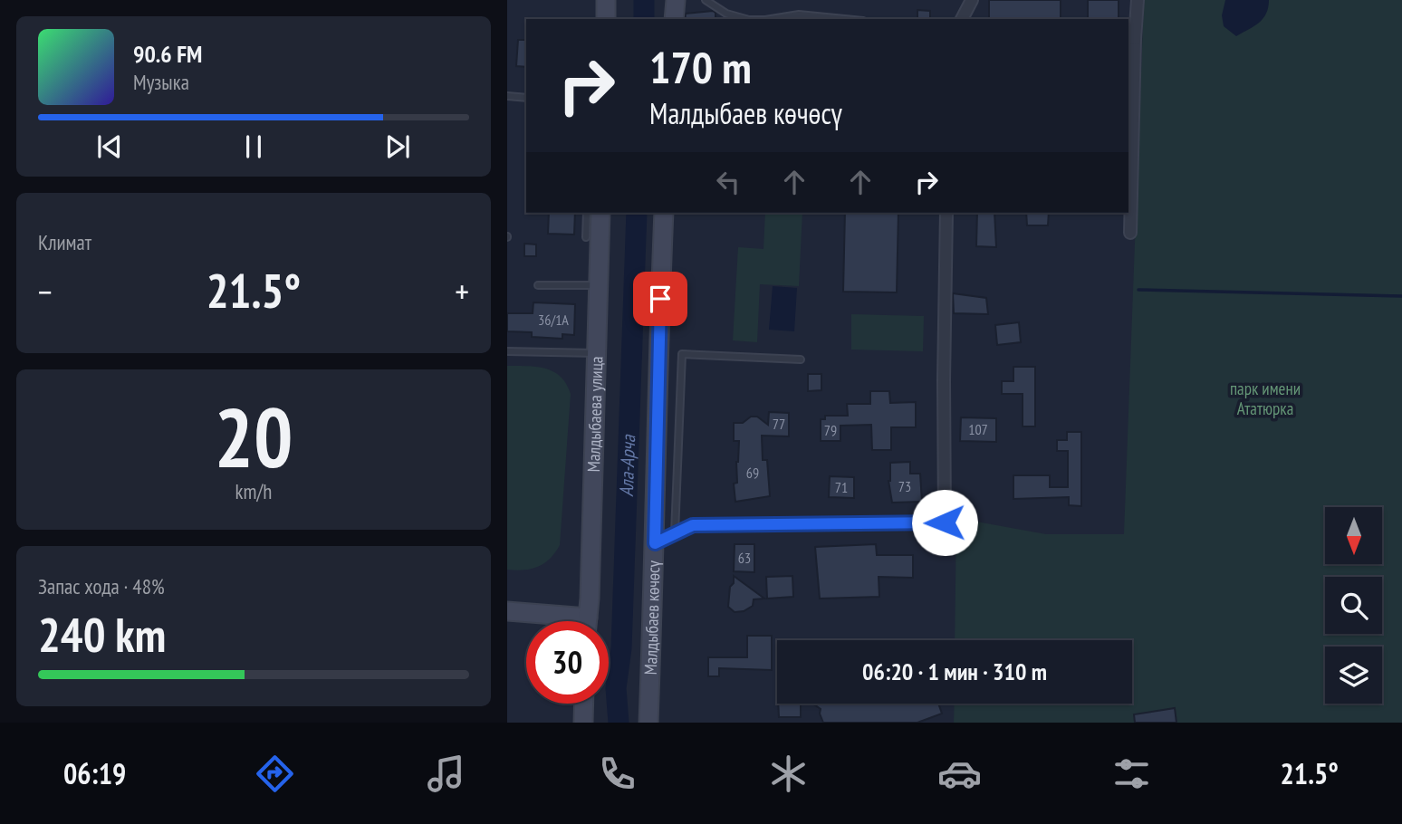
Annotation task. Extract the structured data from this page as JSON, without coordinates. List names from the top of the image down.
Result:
{
  "streets": {
    "street": ["Малдыбаева улица", "Малдыбаев көчөсү"]
  },
  "water": ["Ала-Арча"],
  "parks": ["парк имени Ататюрка"],
  "house_numbers": [
    "36/1А",
    "77",
    "107",
    "79",
    "69",
    "73",
    "71",
    "63"
  ],
  "north": "bottom",
  "page": {
    "turn": ["170 m", "Малдыбаев көчөсү"],
    "song": ["90.6 FM", "Музыка"],
    "tile": [
      "Климат",
      ["20", "km/h"],
      ["Запас хода · 48%", "240 km"]
    ],
    "heat": ["−", "21.5°", "+"],
    "limit": "30",
    "trip": "06:20 · 1 мин · 310 m",
    "tabs": ["06:19", "21.5°"]
  }
}
